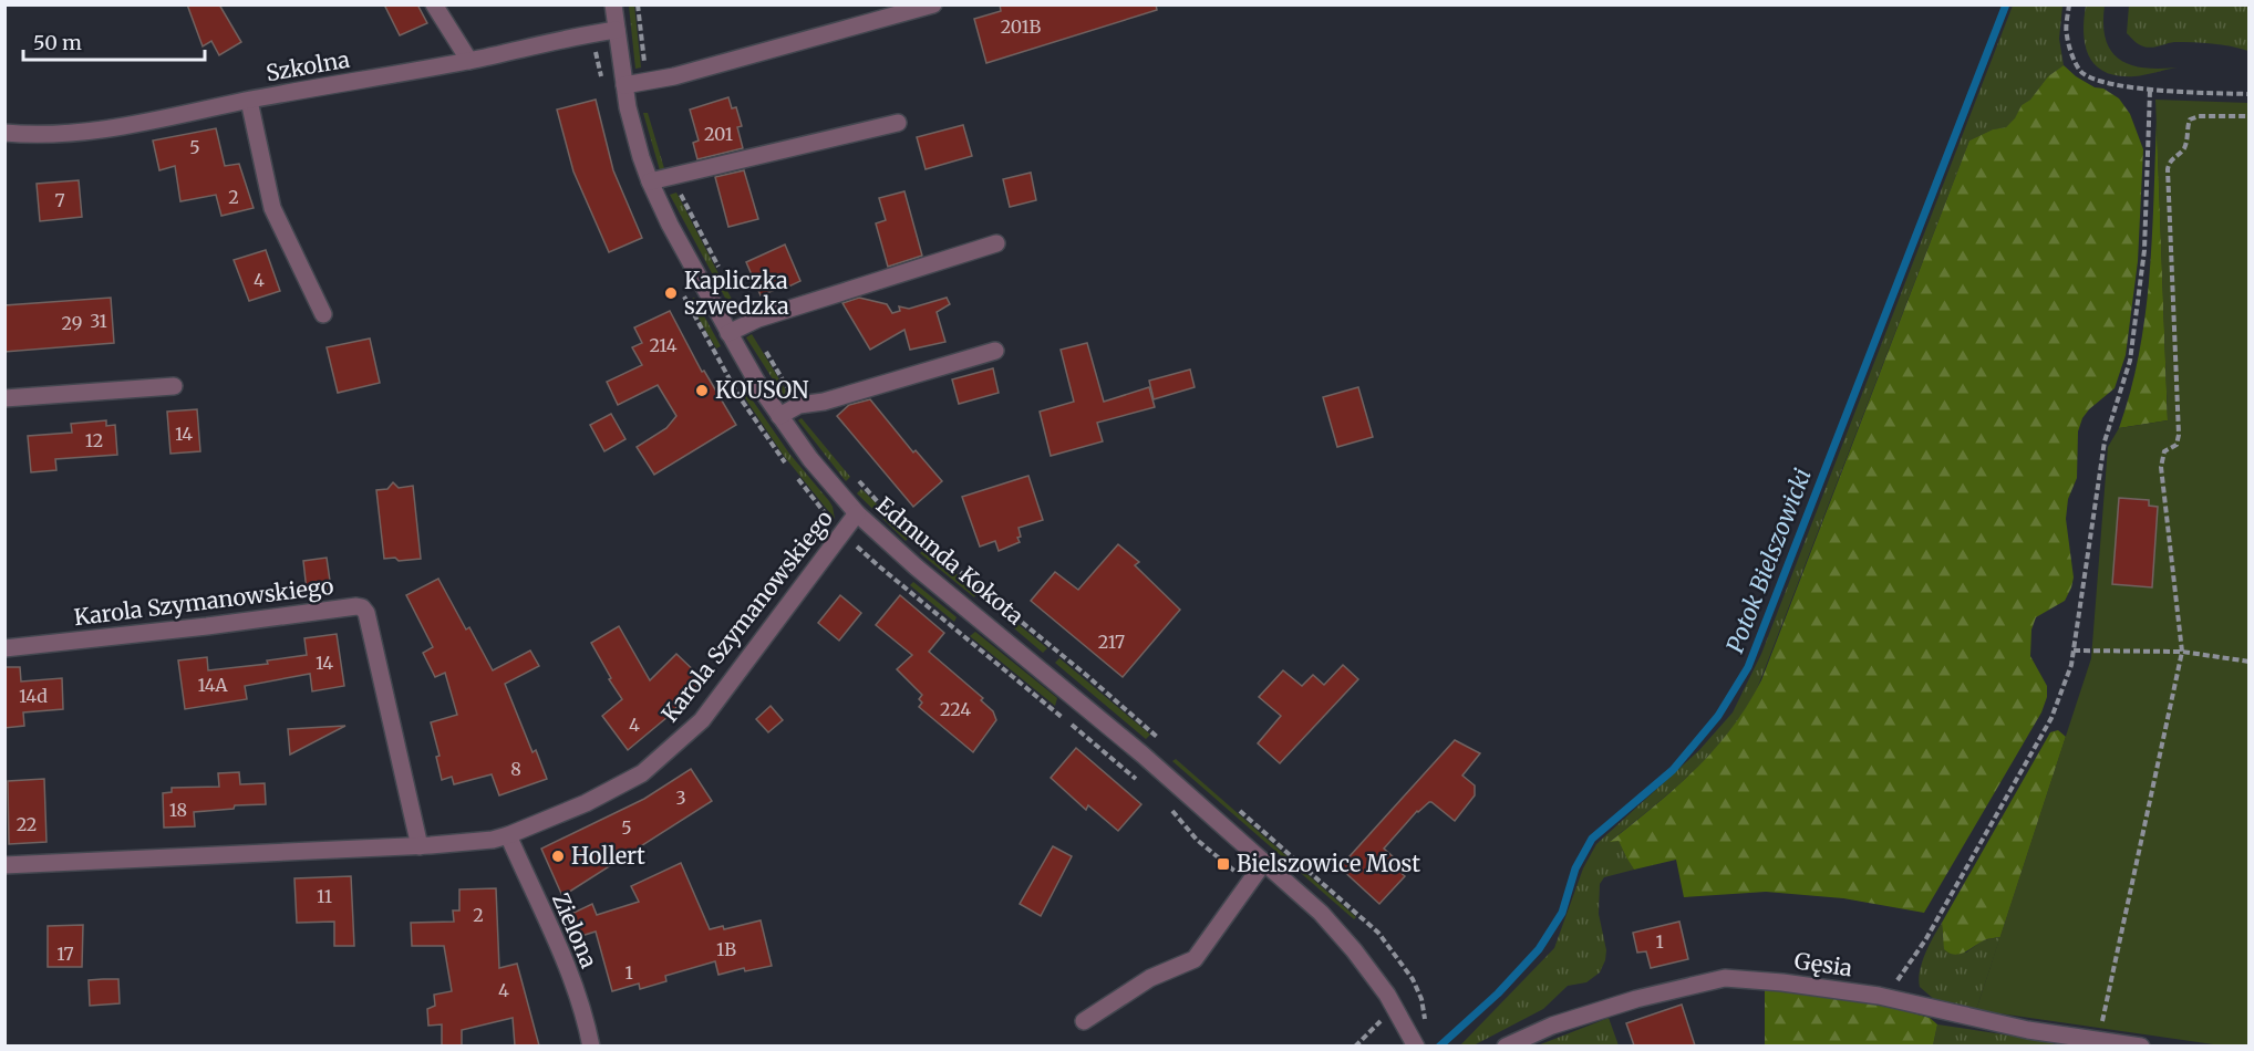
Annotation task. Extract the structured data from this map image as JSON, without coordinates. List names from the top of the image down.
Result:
{
  "streets": {
    "street": [
      "Szkolna",
      "Edmunda Kokota",
      "Karola Szymanowskiego",
      "Zielona",
      "Gęsia"
    ]
  },
  "crossings": [
    ["Szkolna", "Edmunda Kokota"],
    ["Edmunda Kokota", "Karola Szymanowskiego"],
    ["Karola Szymanowskiego", "Zielona"]
  ],
  "water": ["Potok Bielszowicki"],
  "places": {
    "other": ["Kapliczka szwedzka", "KOUSON", "Hollert"],
    "transit": ["Bielszowice Most"]
  },
  "house_numbers": [
    "201B",
    "201",
    "5",
    "2",
    "7",
    "4",
    "31",
    "29",
    "214",
    "14",
    "12",
    "217",
    "14",
    "14A",
    "14d",
    "224",
    "4",
    "8",
    "3",
    "18",
    "22",
    "5",
    "11",
    "2",
    "1",
    "1B",
    "17",
    "1",
    "4"
  ],
  "scale_bar": "50 m"
}
